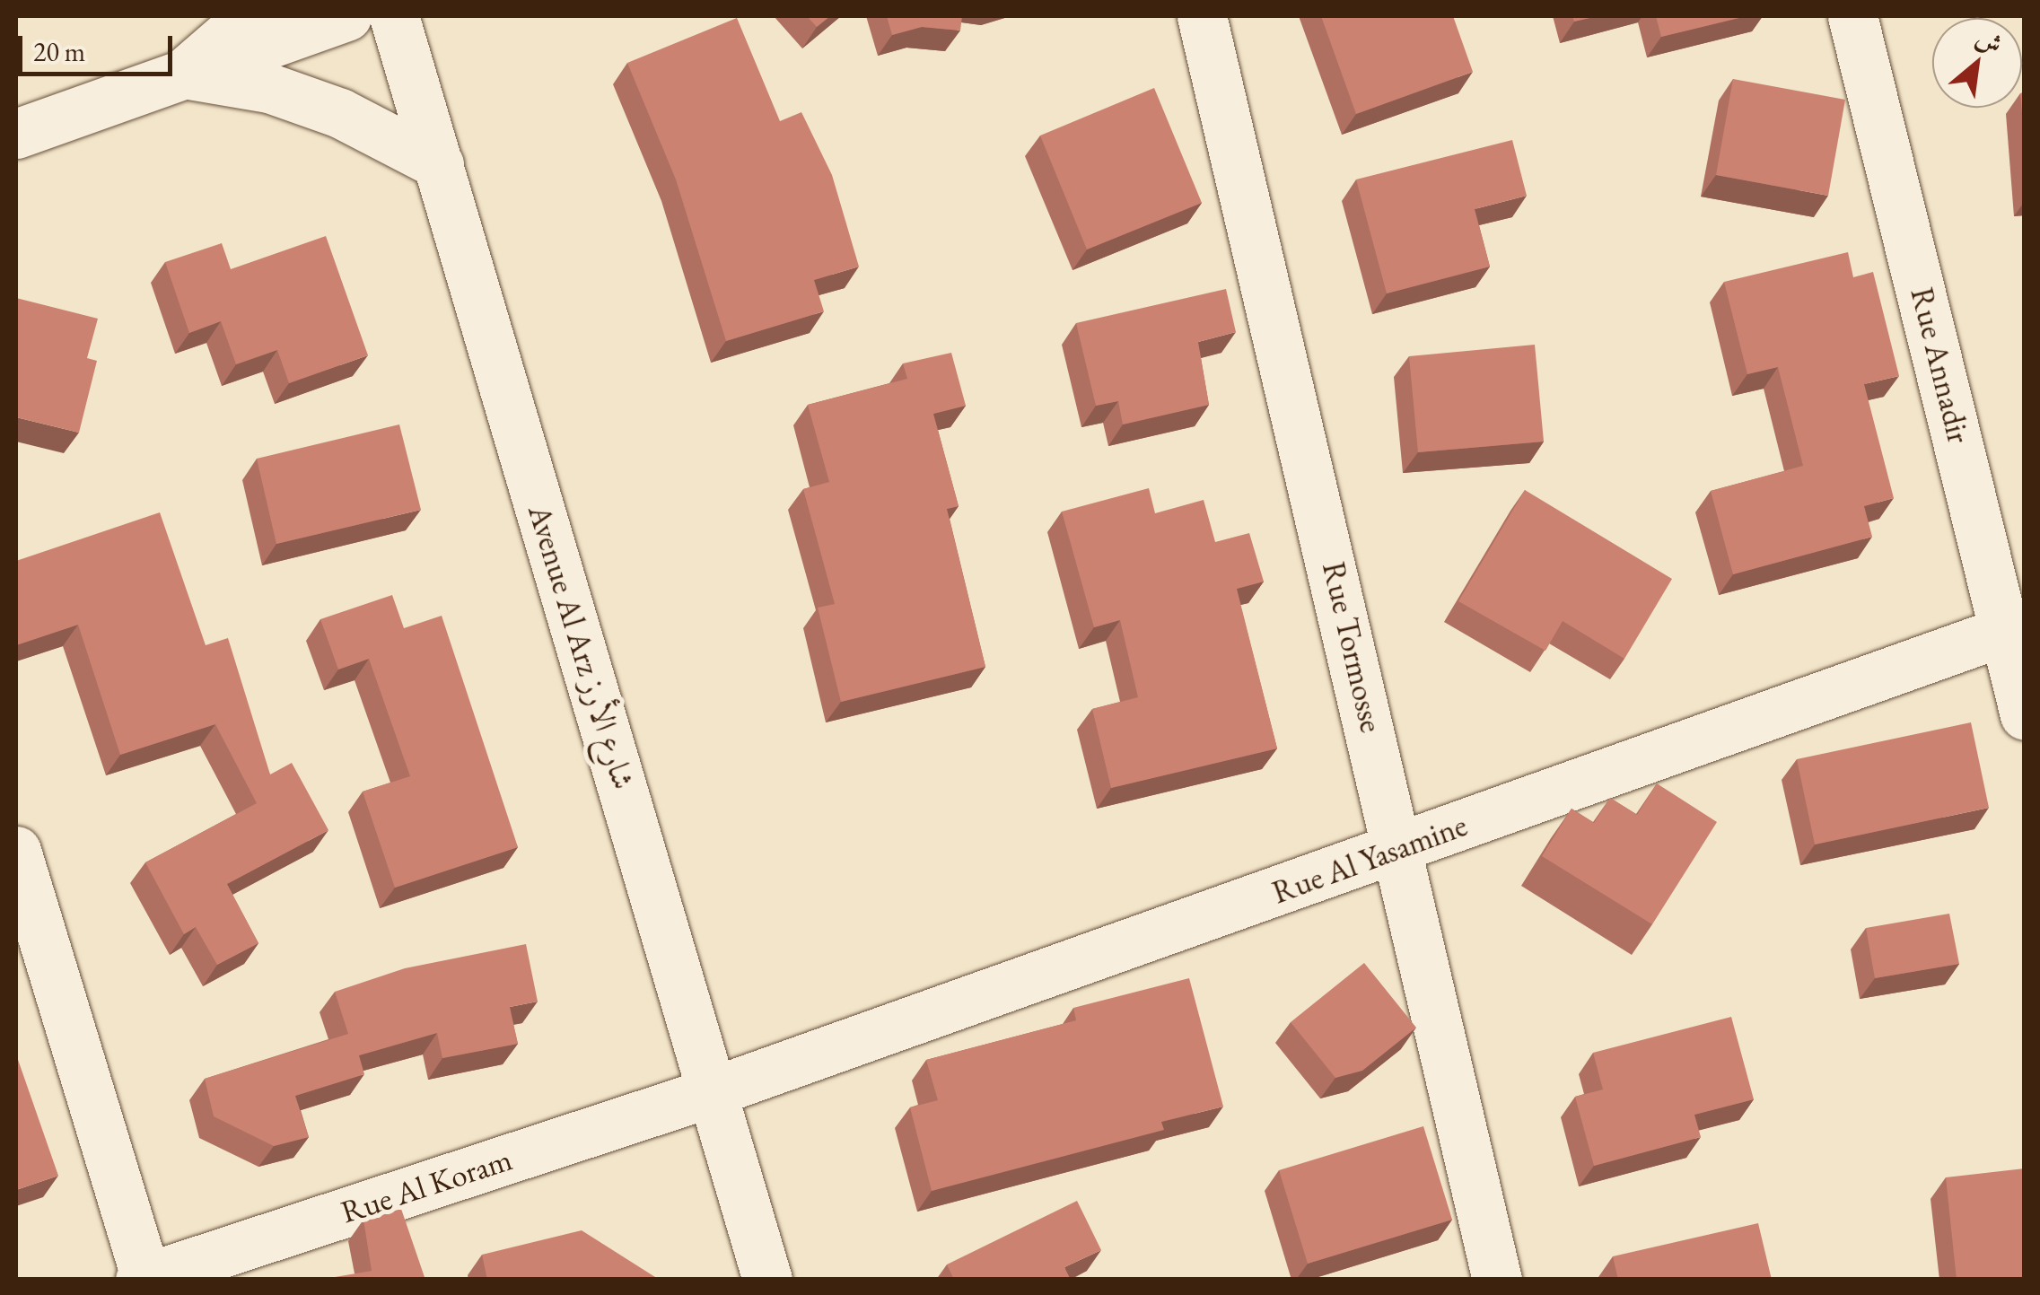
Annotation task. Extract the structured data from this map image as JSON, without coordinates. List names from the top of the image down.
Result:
{
  "streets": {
    "street": [
      "Rue Annadir",
      "Avenue Al Arz شارع الأرز",
      "Rue Tormosse",
      "Rue Al Yasamine",
      "Rue Al Koram"
    ]
  },
  "crossings": [
    ["Rue Annadir", "Rue Al Yasamine"],
    ["Avenue Al Arz شارع الأرز", "Rue Al Yasamine"],
    ["Avenue Al Arz شارع الأرز", "Rue Al Koram"],
    ["Rue Tormosse", "Rue Al Yasamine"],
    ["Rue Al Yasamine", "Rue Al Koram"]
  ],
  "scale_bar": "20 m",
  "north": "top right"
}
